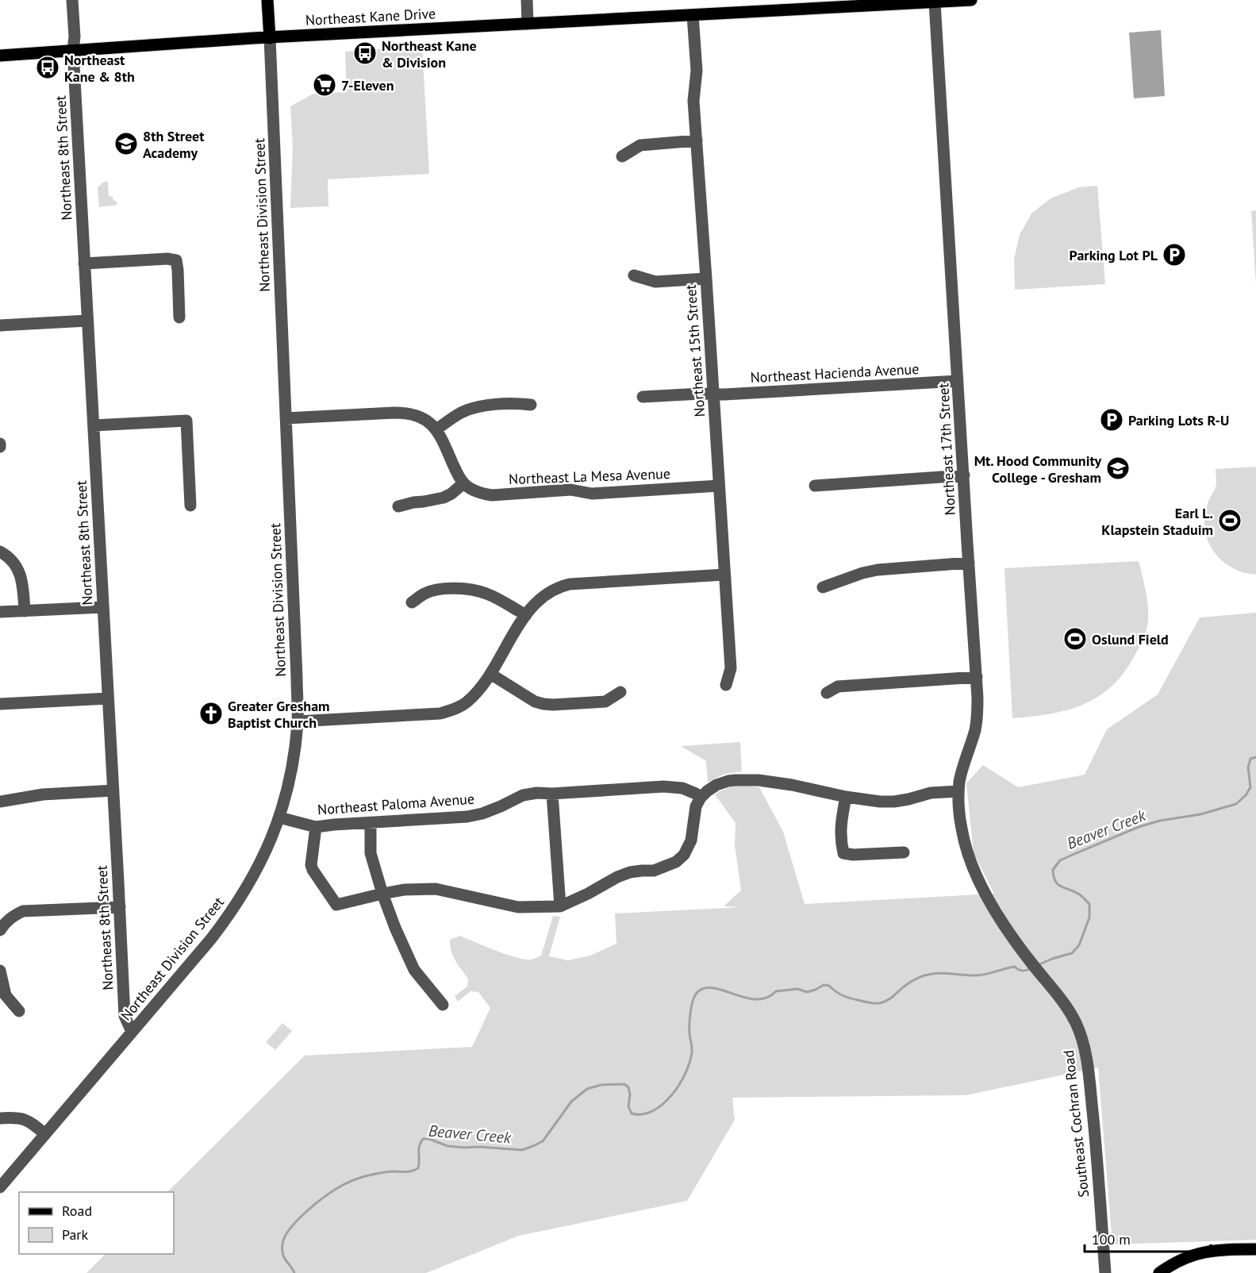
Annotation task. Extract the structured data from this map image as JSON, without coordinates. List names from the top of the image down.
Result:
{
  "streets": {
    "main road": ["Northeast Kane Drive", "Northeast Division Street"],
    "street": [
      "Northeast 8th Street",
      "Northeast 15th Street",
      "Northeast Hacienda Avenue",
      "Northeast 17th Street",
      "Northeast La Mesa Avenue",
      "Northeast Paloma Avenue",
      "Southeast Cochran Road"
    ]
  },
  "crossings": [
    ["Northeast Kane Drive", "Northeast 8th Street"],
    ["Northeast Kane Drive", "Northeast Division Street"],
    ["Northeast Kane Drive", "Northeast 15th Street"],
    ["Northeast Kane Drive", "Northeast 17th Street"],
    ["Northeast 8th Street", "Northeast Division Street"],
    ["Northeast Division Street", "Northeast Paloma Avenue"],
    ["Northeast 15th Street", "Northeast Hacienda Avenue"],
    ["Northeast 15th Street", "Northeast La Mesa Avenue"],
    ["Northeast Hacienda Avenue", "Northeast 17th Street"],
    ["Northeast 17th Street", "Southeast Cochran Road"]
  ],
  "water": ["Beaver Creek"],
  "places": {
    "bus stop": ["Northeast Kane & Division", "Northeast Kane & 8th"],
    "supermarket": ["7-Eleven"],
    "school or university": ["8th Street Academy", "Mt. Hood Community College - Gresham"],
    "parking": ["Parking Lot PL", "Parking Lots R-U"],
    "sports": ["Earl L. Klapstein Staduim", "Oslund Field"],
    "church": ["Greater Gresham Baptist Church"]
  },
  "legend": ["Road", "Park"],
  "scale_bar": "100 m"
}
